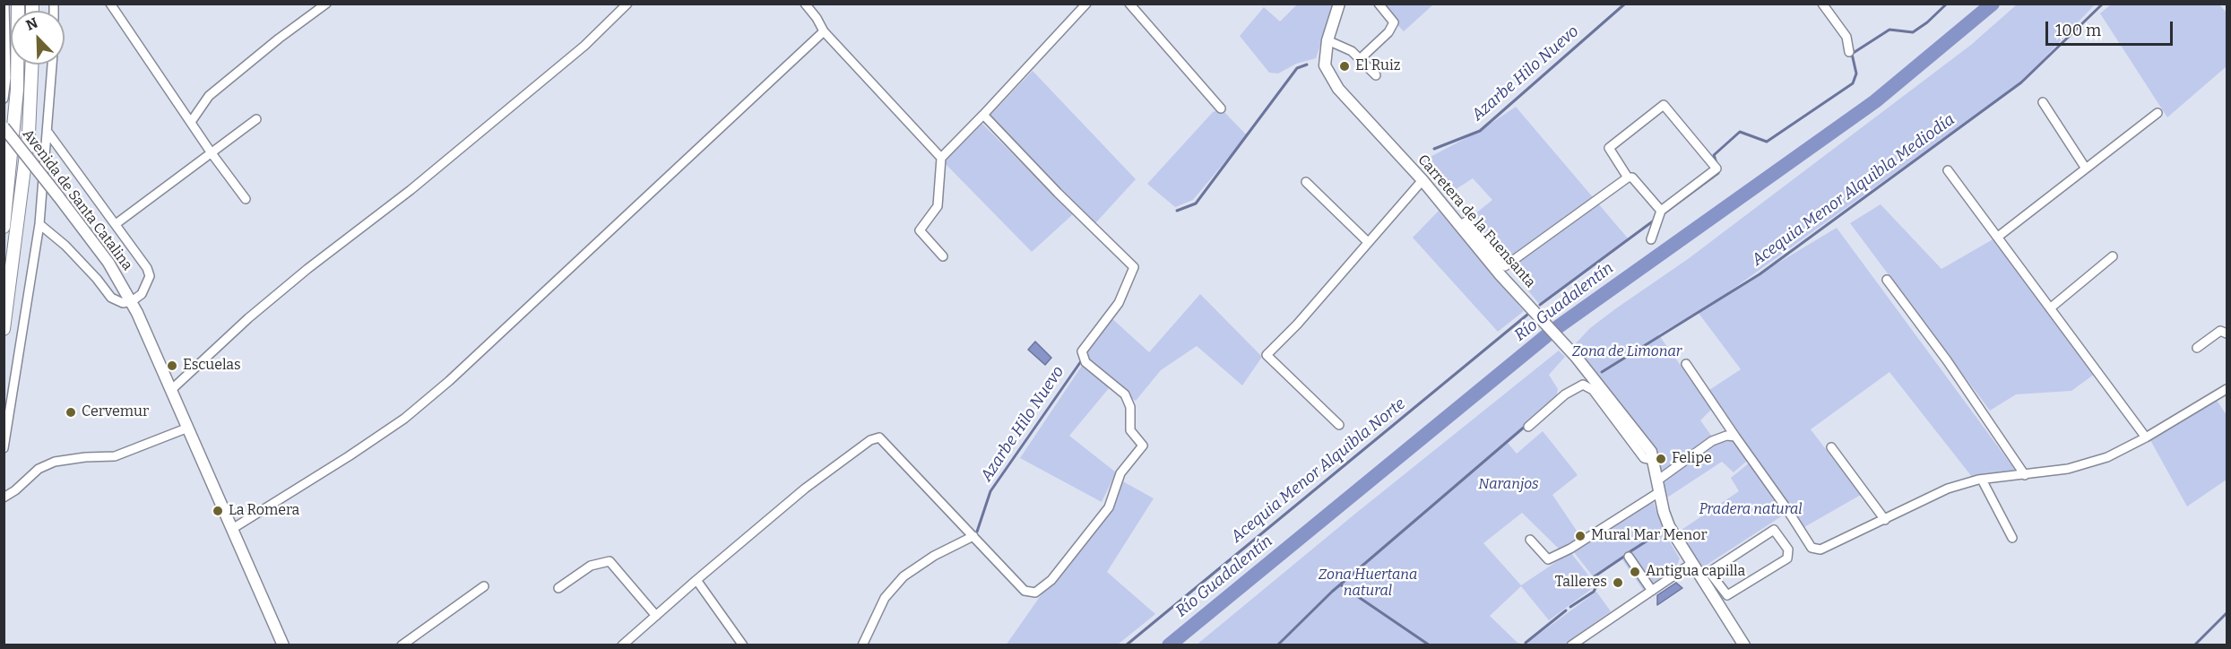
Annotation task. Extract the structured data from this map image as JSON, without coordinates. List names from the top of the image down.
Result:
{
  "streets": {
    "main road": ["Avenida de Santa Catalina", "Carretera de la Fuensanta"]
  },
  "water": [
    "Azarbe Hilo Nuevo",
    "Acequia Menor Alquibla Mediodía",
    "Río Guadalentín",
    "Acequia Menor Alquibla Norte"
  ],
  "parks": [
    "Zona de Limonar",
    "Naranjos",
    "Pradera natural",
    "Zona Huertana natural"
  ],
  "places": [
    "El Ruiz",
    "Escuelas",
    "Cervemur",
    "Felipe",
    "La Romera",
    "Mural Mar Menor",
    "Antigua capilla",
    "Talleres"
  ],
  "scale_bar": "100 m",
  "north": "top left"
}
